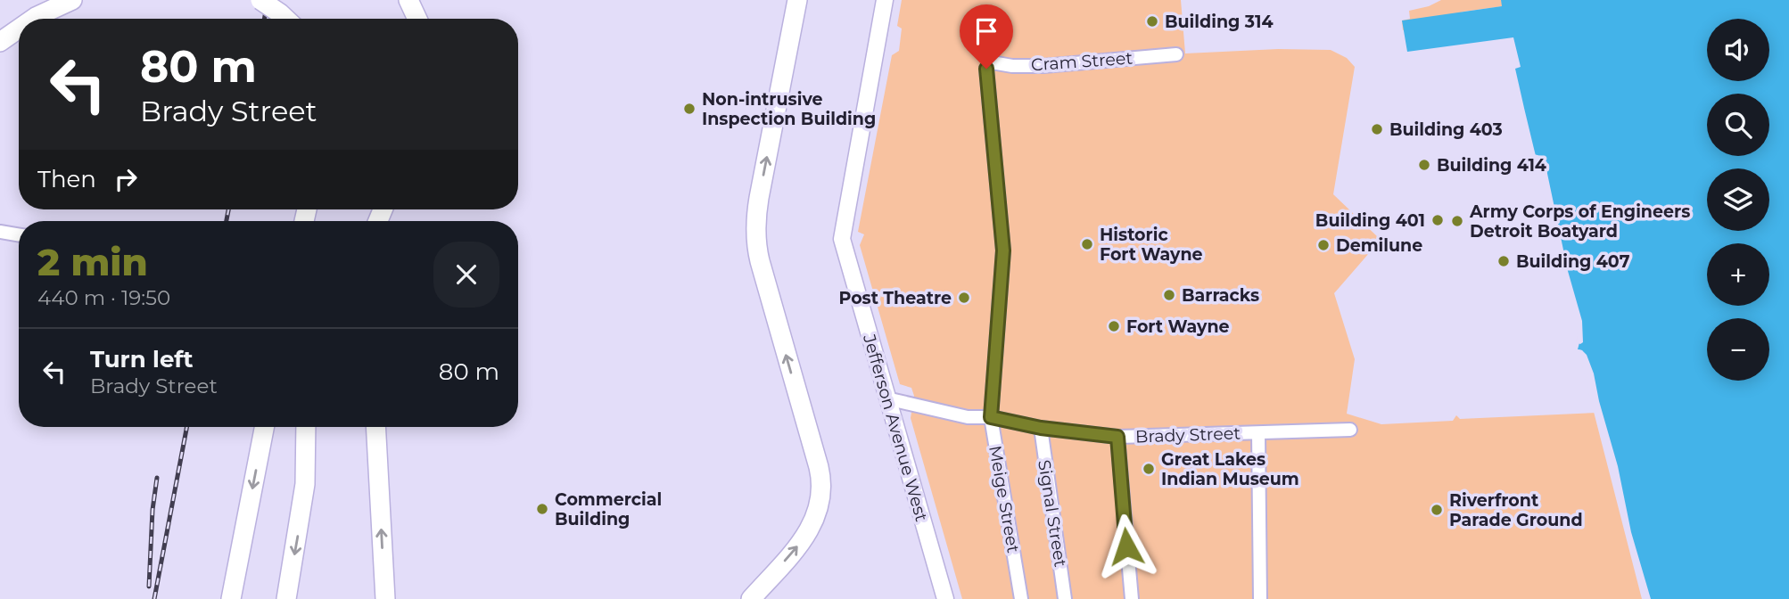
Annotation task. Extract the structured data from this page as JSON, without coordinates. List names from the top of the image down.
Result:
{
  "streets": {
    "main road": ["Jefferson Avenue West"],
    "street": [
      "Cram Street",
      "Brady Street",
      "Meige Street",
      "Signal Street"
    ]
  },
  "crossings": [
    ["Cram Street", "Meige Street"],
    ["Jefferson Avenue West", "Brady Street"],
    ["Brady Street", "Meige Street"],
    ["Brady Street", "Signal Street"]
  ],
  "places": [
    "Building 314",
    "Non-intrusive Inspection Building",
    "Building 403",
    "Building 414",
    "Building 401",
    "Army Corps of Engineers Detroit Boatyard",
    "Historic Fort Wayne",
    "Demilune",
    "Building 407",
    "Barracks",
    "Post Theatre",
    "Fort Wayne",
    "Great Lakes Indian Museum",
    "Commercial Building",
    "Riverfront Parade Ground"
  ],
  "page": {
    "map_buttons": ["+", "−"],
    "turn": ["80 m", "Brady Street"],
    "then": "Then",
    "heading": ["2 min", "440 m · 19:50"],
    "list": [
      {
        "name": "Turn left",
        "note": "Brady Street",
        "value": "80 m"
      }
    ]
  }
}
